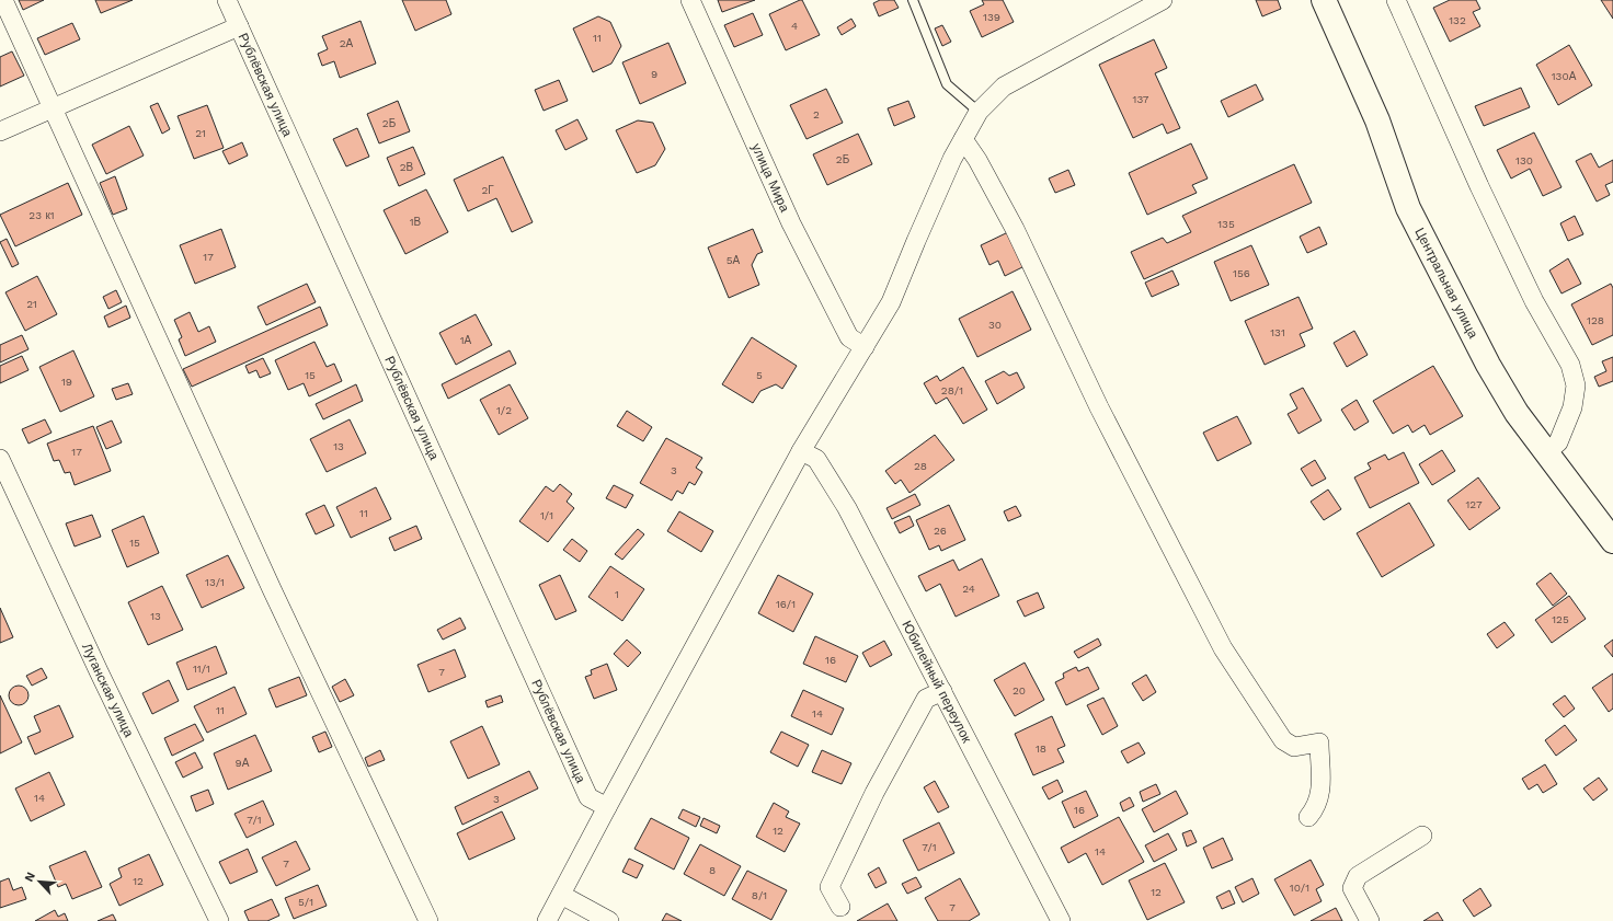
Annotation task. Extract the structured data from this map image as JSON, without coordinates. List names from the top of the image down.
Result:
{
  "streets": {
    "street": [
      "Рублёвская улица",
      "улица Мира",
      "Центральная улица",
      "Юбилейный переулок",
      "Луганская улица"
    ]
  },
  "house_numbers": [
    "139",
    "132",
    "4",
    "11",
    "2А",
    "9",
    "130А",
    "137",
    "2",
    "2Б",
    "21",
    "2Б",
    "130",
    "2В",
    "2Г",
    "23 к1",
    "1В",
    "135",
    "17",
    "5А",
    "156",
    "21",
    "128",
    "30",
    "131",
    "1А",
    "15",
    "5",
    "19",
    "28/1",
    "1/2",
    "13",
    "17",
    "28",
    "3",
    "127",
    "11",
    "1/1",
    "26",
    "15",
    "13/1",
    "24",
    "1",
    "16/1",
    "13",
    "125",
    "16",
    "11/1",
    "7",
    "20",
    "11",
    "14",
    "18",
    "9А",
    "14",
    "3",
    "16",
    "7/1",
    "12",
    "7/1",
    "14",
    "7",
    "8",
    "12",
    "10/1",
    "12",
    "8/1",
    "5/1",
    "7"
  ],
  "north": "top left"
}
